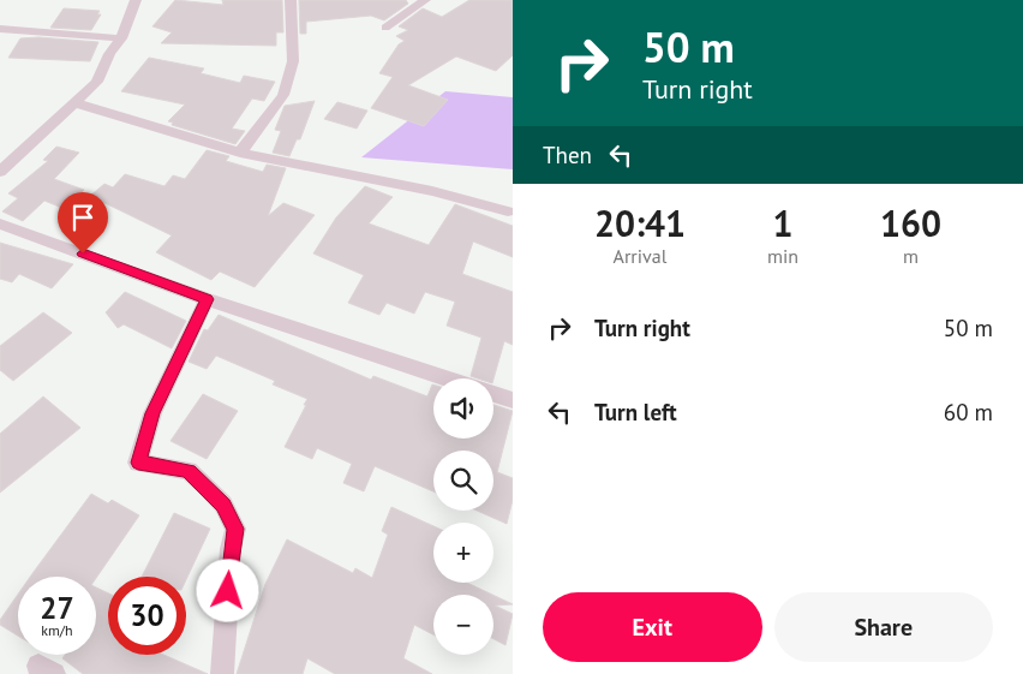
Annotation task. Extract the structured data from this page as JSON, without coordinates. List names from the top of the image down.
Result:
{
  "page": {
    "turn": ["50 m", "Turn right"],
    "then": "Then",
    "eta": [
      "20:41",
      "Arrival",
      "1",
      "min",
      "160",
      "m"
    ],
    "list": [
      {
        "name": "Turn right",
        "value": "50 m"
      },
      {
        "name": "Turn left",
        "value": "60 m"
      }
    ],
    "map_buttons": ["+", "−"],
    "speed": "27 km/h",
    "limit": "30",
    "buttons": ["Exit", "Share"]
  }
}
